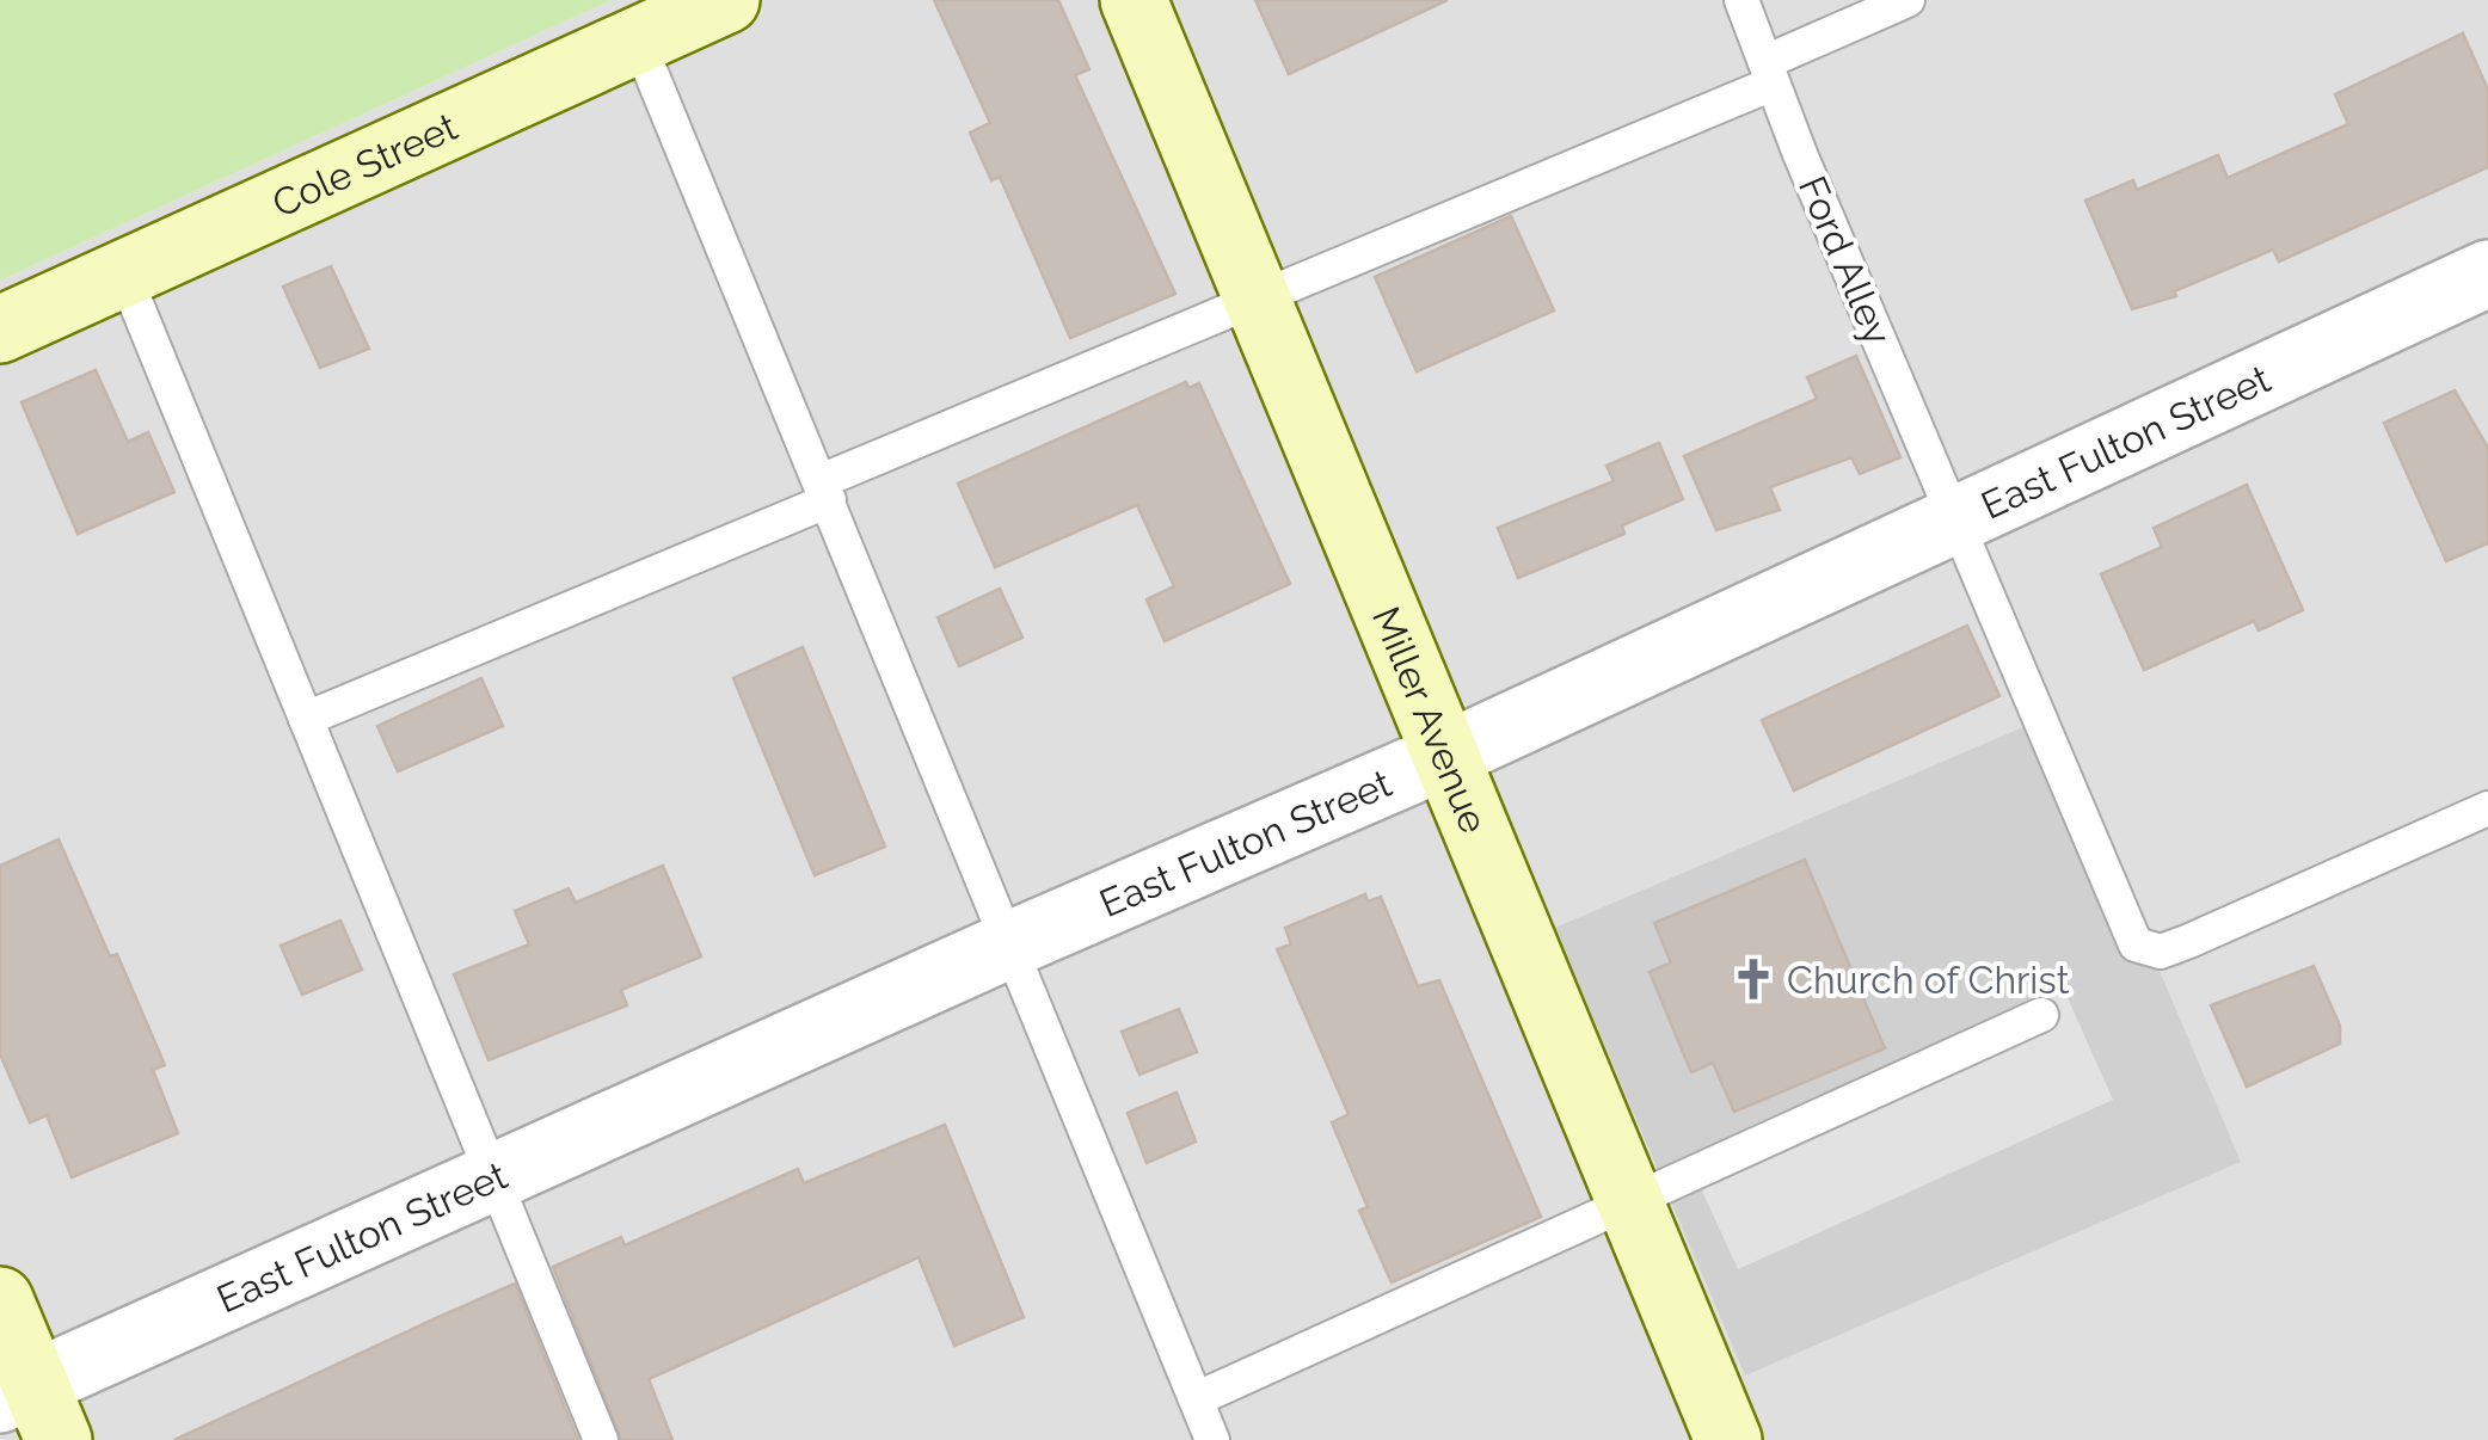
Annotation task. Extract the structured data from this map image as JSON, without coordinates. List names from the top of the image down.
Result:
{
  "streets": {
    "main road": ["Cole Street", "Miller Avenue"],
    "street": ["East Fulton Street"],
    "lane": ["Ford Alley"]
  },
  "crossings": [
    ["Ford Alley", "East Fulton Street"],
    ["East Fulton Street", "Miller Avenue"]
  ],
  "places": {
    "church": ["Church of Christ"]
  }
}
